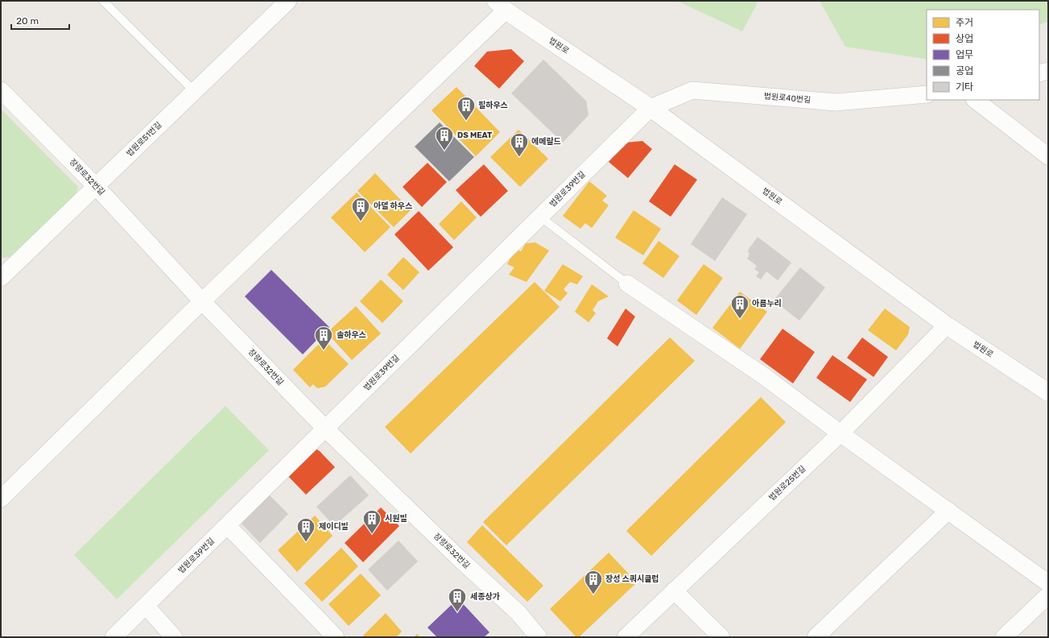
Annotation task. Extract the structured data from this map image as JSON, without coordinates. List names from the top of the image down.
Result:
{
  "streets": {
    "main road": ["법원로"],
    "street": [
      "법원로40번길",
      "법원로51번길",
      "장량로32번길",
      "법원로39번길",
      "법원로25번길"
    ]
  },
  "crossings": [
    ["법원로", "법원로40번길"],
    ["법원로", "법원로39번길"],
    ["법원로", "법원로25번길"],
    ["법원로40번길", "법원로39번길"],
    ["법원로51번길", "장량로32번길"],
    ["장량로32번길", "법원로39번길"]
  ],
  "places": {
    "building": [
      "필하우스",
      "DS MEAT",
      "에메랄드",
      "아델 하우스",
      "아름누리",
      "솔하우스",
      "시원빌",
      "제이디빌",
      "장성 스쿼시클럽",
      "세종상가"
    ]
  },
  "legend": [
    "주거",
    "상업",
    "업무",
    "공업",
    "기타"
  ],
  "scale_bar": "20 m"
}
